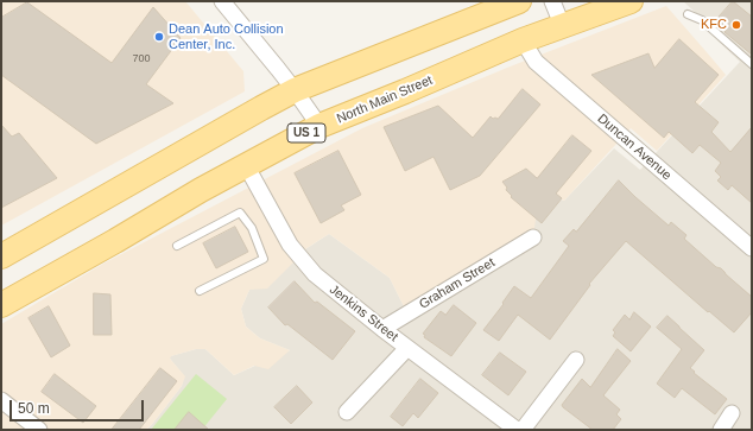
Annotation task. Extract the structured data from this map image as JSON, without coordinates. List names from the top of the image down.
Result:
{
  "streets": {
    "main road": ["North Main Street", "US 1"],
    "street": ["Duncan Avenue", "Graham Street", "Jenkins Street"]
  },
  "crossings": [
    ["North Main Street", "Duncan Avenue"],
    ["North Main Street", "Jenkins Street"],
    ["Graham Street", "Jenkins Street"]
  ],
  "places": ["KFC", "Dean Auto Collision Center, Inc."],
  "house_numbers": ["700"],
  "scale_bar": "50 m"
}
